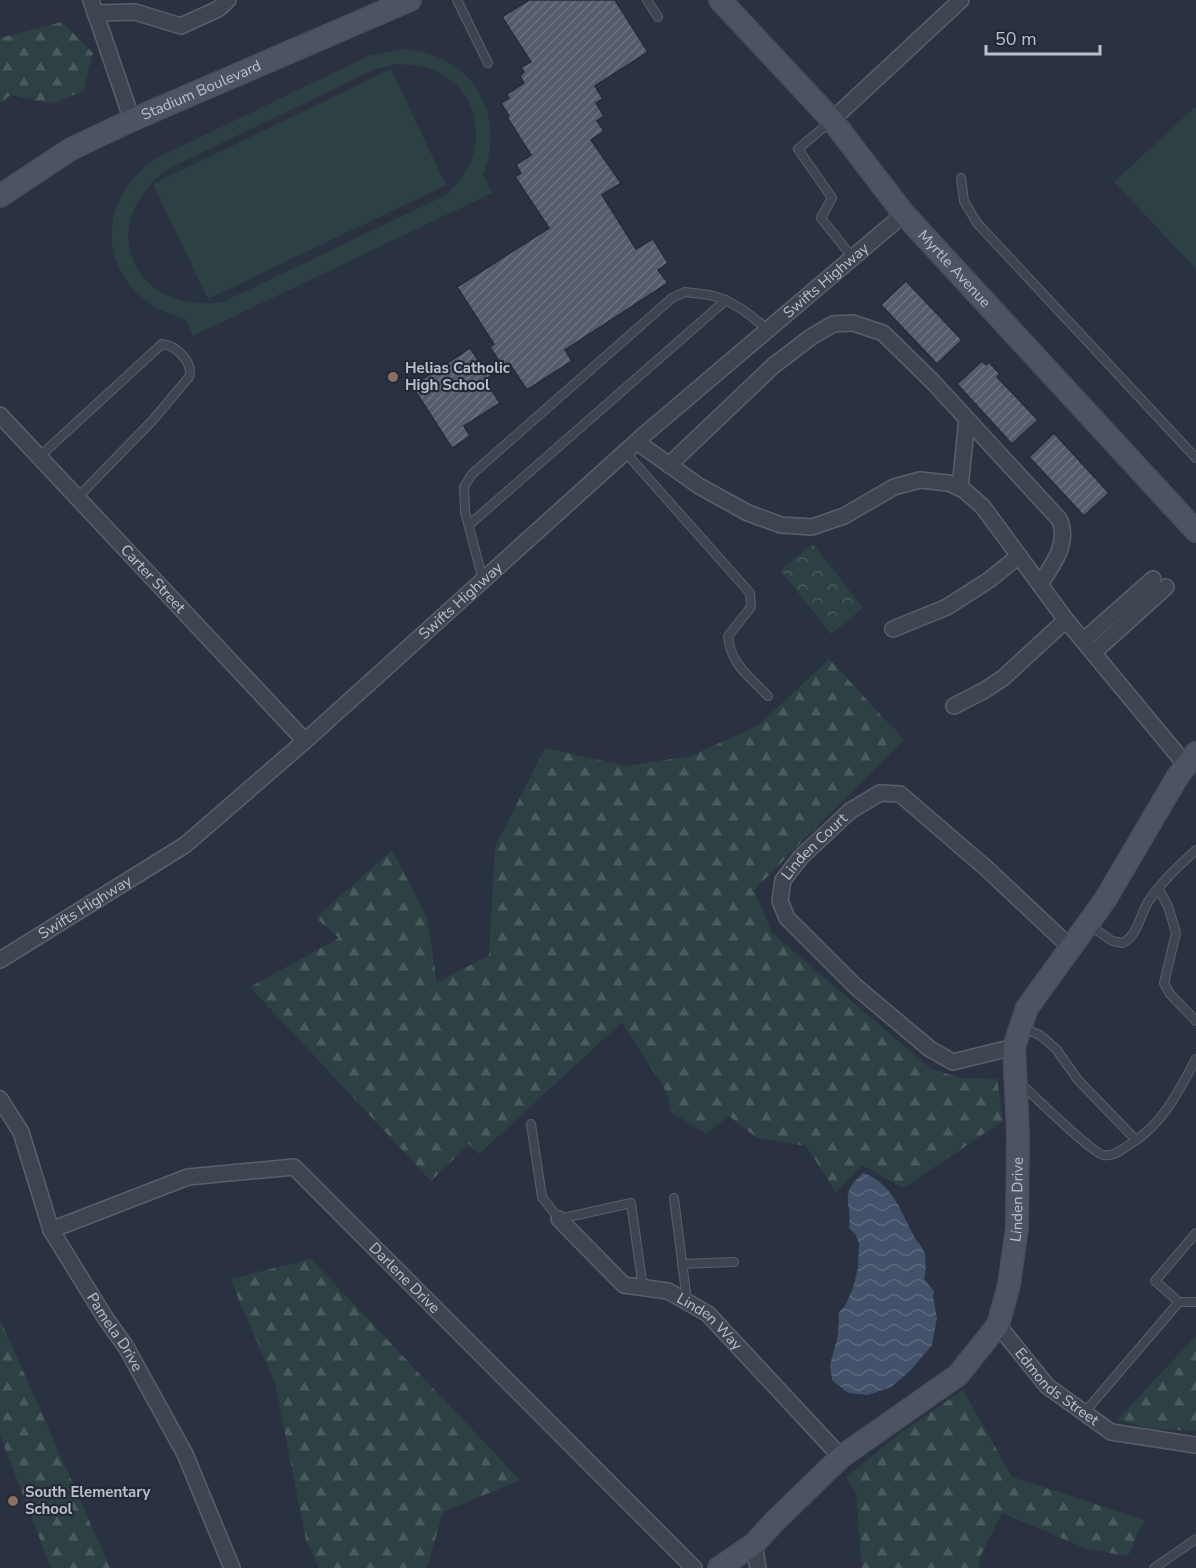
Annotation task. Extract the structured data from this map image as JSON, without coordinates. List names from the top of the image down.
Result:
{
  "streets": {
    "street": [
      "Stadium Boulevard",
      "Myrtle Avenue",
      "Swifts Highway",
      "Carter Street",
      "Linden Court",
      "Linden Drive",
      "Darlene Drive",
      "Linden Way",
      "Pamela Drive",
      "Edmonds Street"
    ]
  },
  "crossings": [
    ["Myrtle Avenue", "Swifts Highway"],
    ["Swifts Highway", "Carter Street"],
    ["Linden Court", "Linden Drive"],
    ["Linden Drive", "Linden Way"],
    ["Linden Drive", "Edmonds Street"],
    ["Darlene Drive", "Pamela Drive"]
  ],
  "places": ["Helias Catholic High School", "South Elementary School"],
  "scale_bar": "50 m"
}
